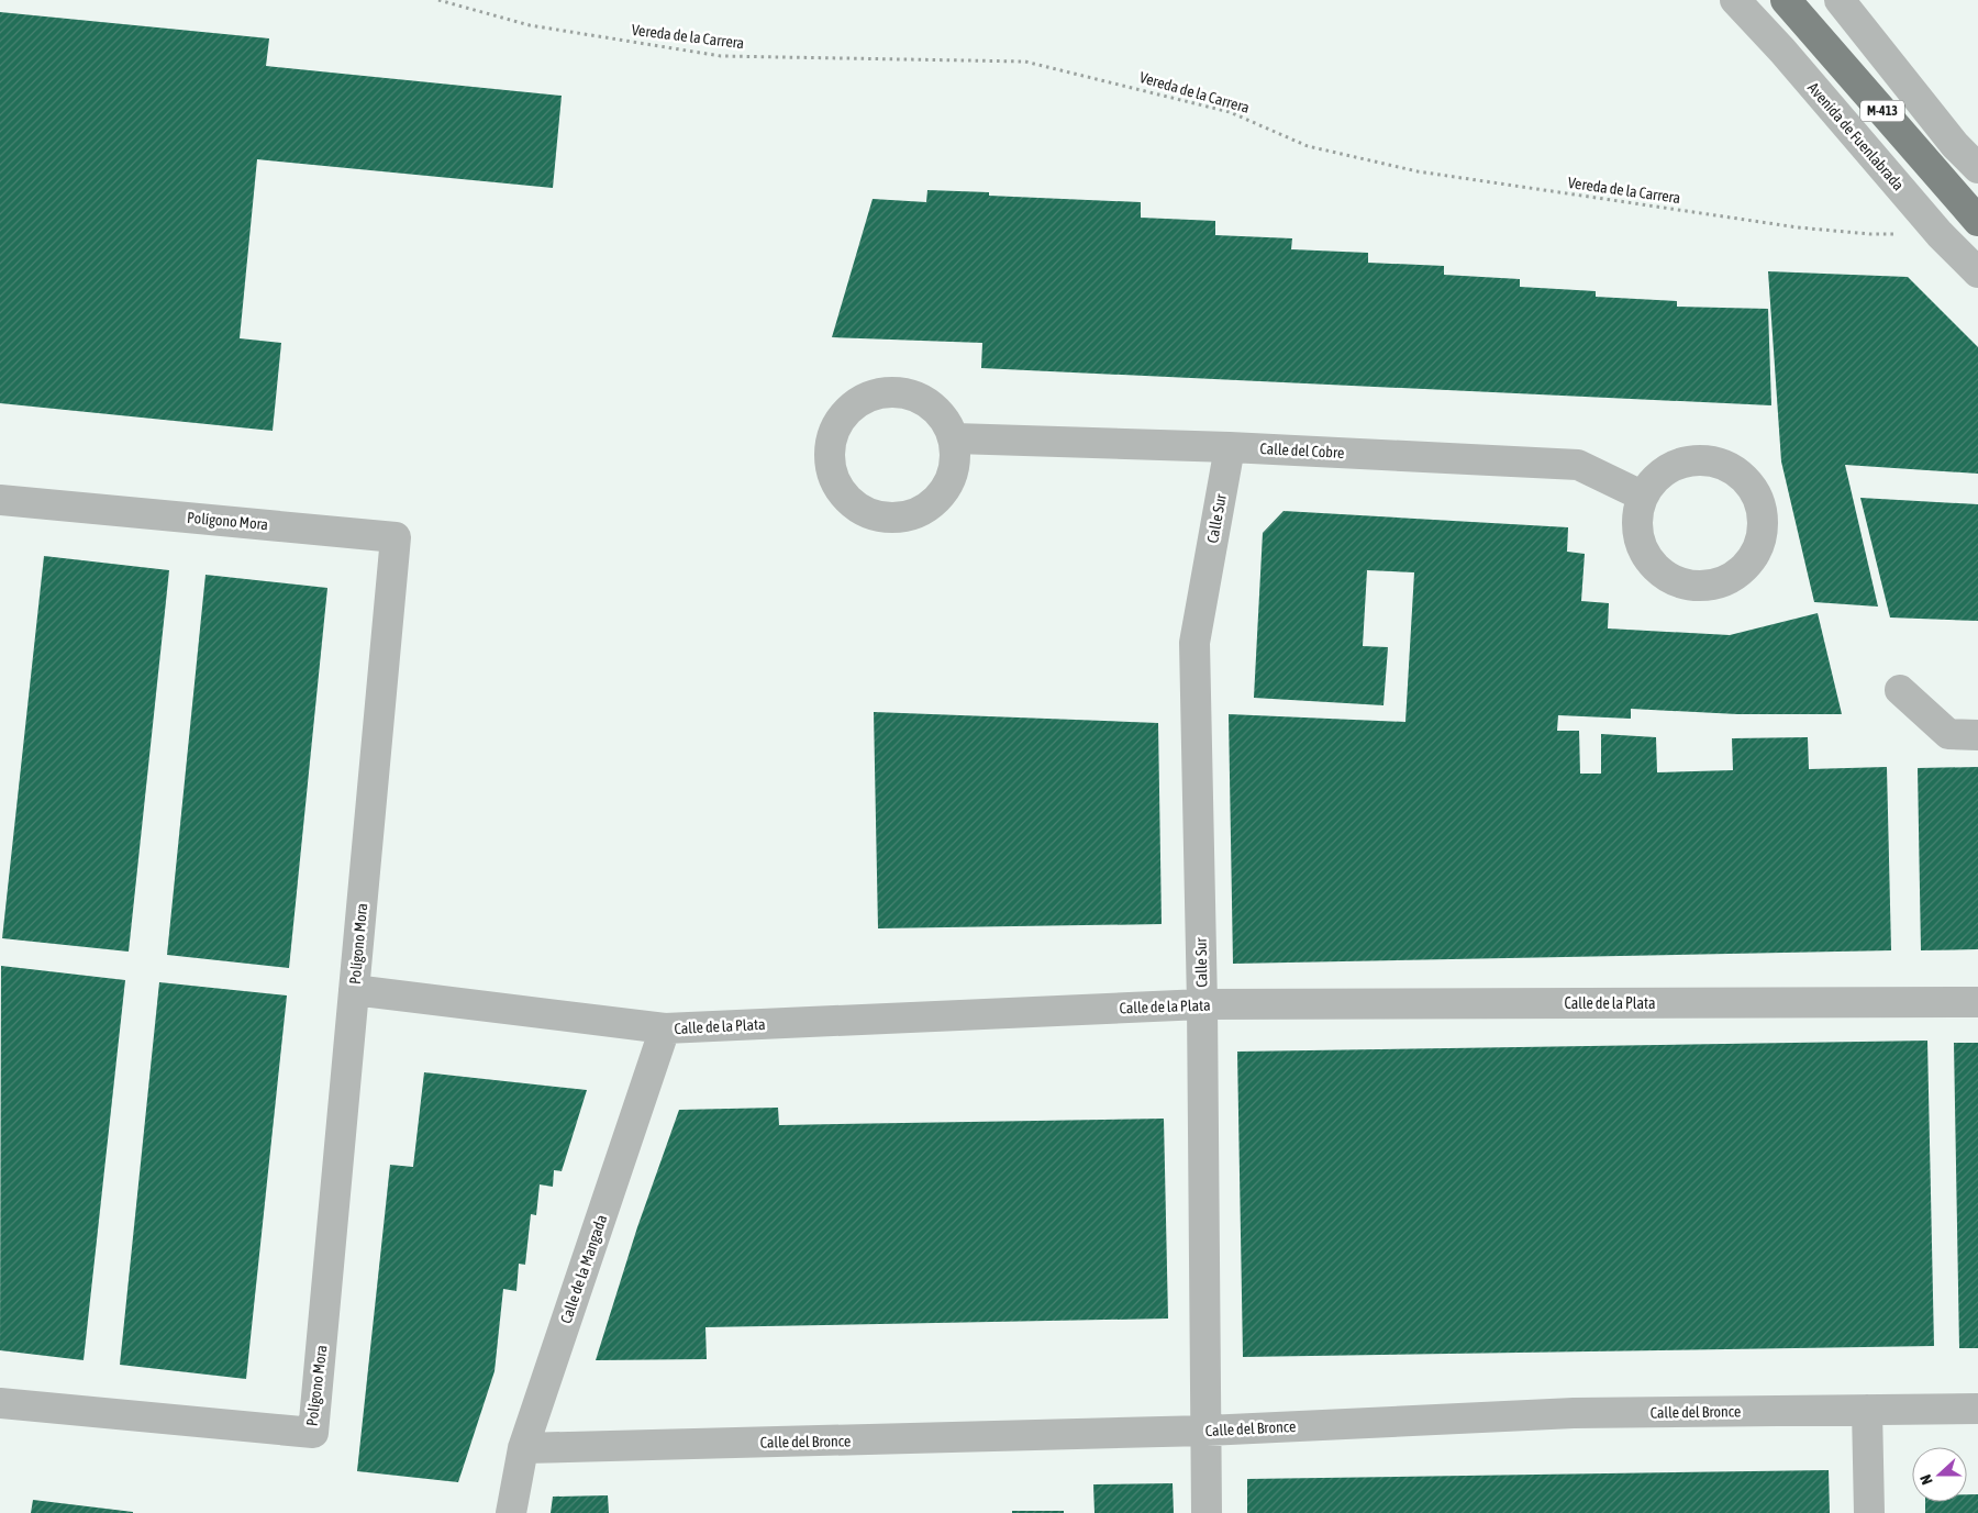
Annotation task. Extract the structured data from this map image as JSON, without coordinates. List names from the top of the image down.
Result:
{
  "streets": {
    "main road": ["M-413"],
    "street": [
      "Avenida de Fuenlabrada",
      "Calle del Cobre",
      "Calle Sur",
      "Polígono Mora",
      "Calle de la Plata",
      "Calle de la Mangada",
      "Calle del Bronce"
    ],
    "path": ["Vereda de la Carrera"]
  },
  "crossings": [
    ["Vereda de la Carrera", "Avenida de Fuenlabrada"],
    ["Calle del Cobre", "Calle Sur"],
    ["Calle Sur", "Calle de la Plata"],
    ["Calle Sur", "Calle del Bronce"],
    ["Polígono Mora", "Calle de la Plata"],
    ["Calle de la Plata", "Calle de la Mangada"],
    ["Calle de la Mangada", "Calle del Bronce"]
  ],
  "north": "left"
}
